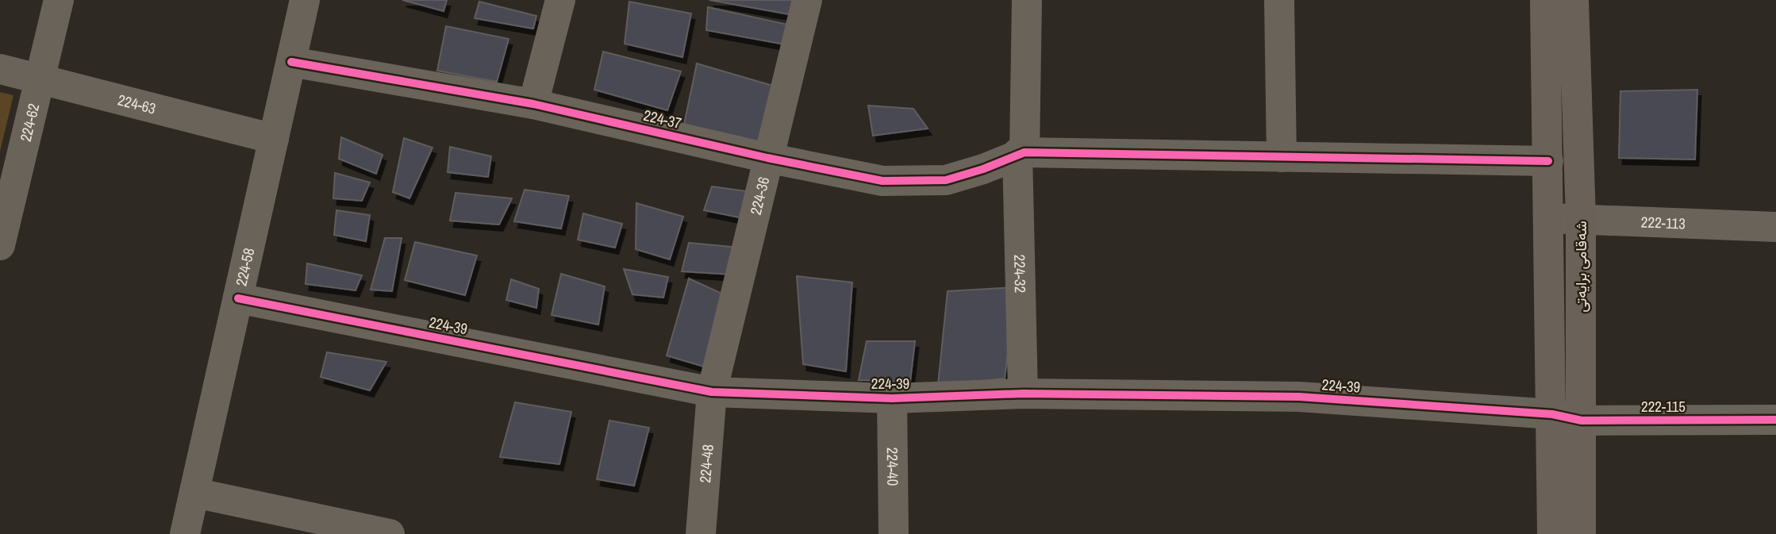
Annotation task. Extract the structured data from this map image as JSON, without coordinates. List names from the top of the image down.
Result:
{
  "streets": {
    "main road": ["شەقامی برایەتی"],
    "street": [
      "224-63",
      "224-37",
      "224-62",
      "224-36",
      "222-113",
      "224-58",
      "224-32",
      "224-39",
      "222-115",
      "224-48",
      "224-40"
    ]
  },
  "crossings": [
    ["224-63", "224-62"],
    ["224-63", "224-58"],
    ["224-37", "224-36"],
    ["224-37", "224-58"],
    ["224-37", "224-32"],
    ["224-36", "224-39"],
    ["224-36", "224-48"],
    ["222-113", "شەقامی برایەتی"],
    ["شەقامی برایەتی", "224-39"],
    ["شەقامی برایەتی", "222-115"],
    ["224-58", "224-39"],
    ["224-32", "224-39"],
    ["224-39", "222-115"],
    ["224-39", "224-48"],
    ["224-39", "224-40"]
  ]
}
